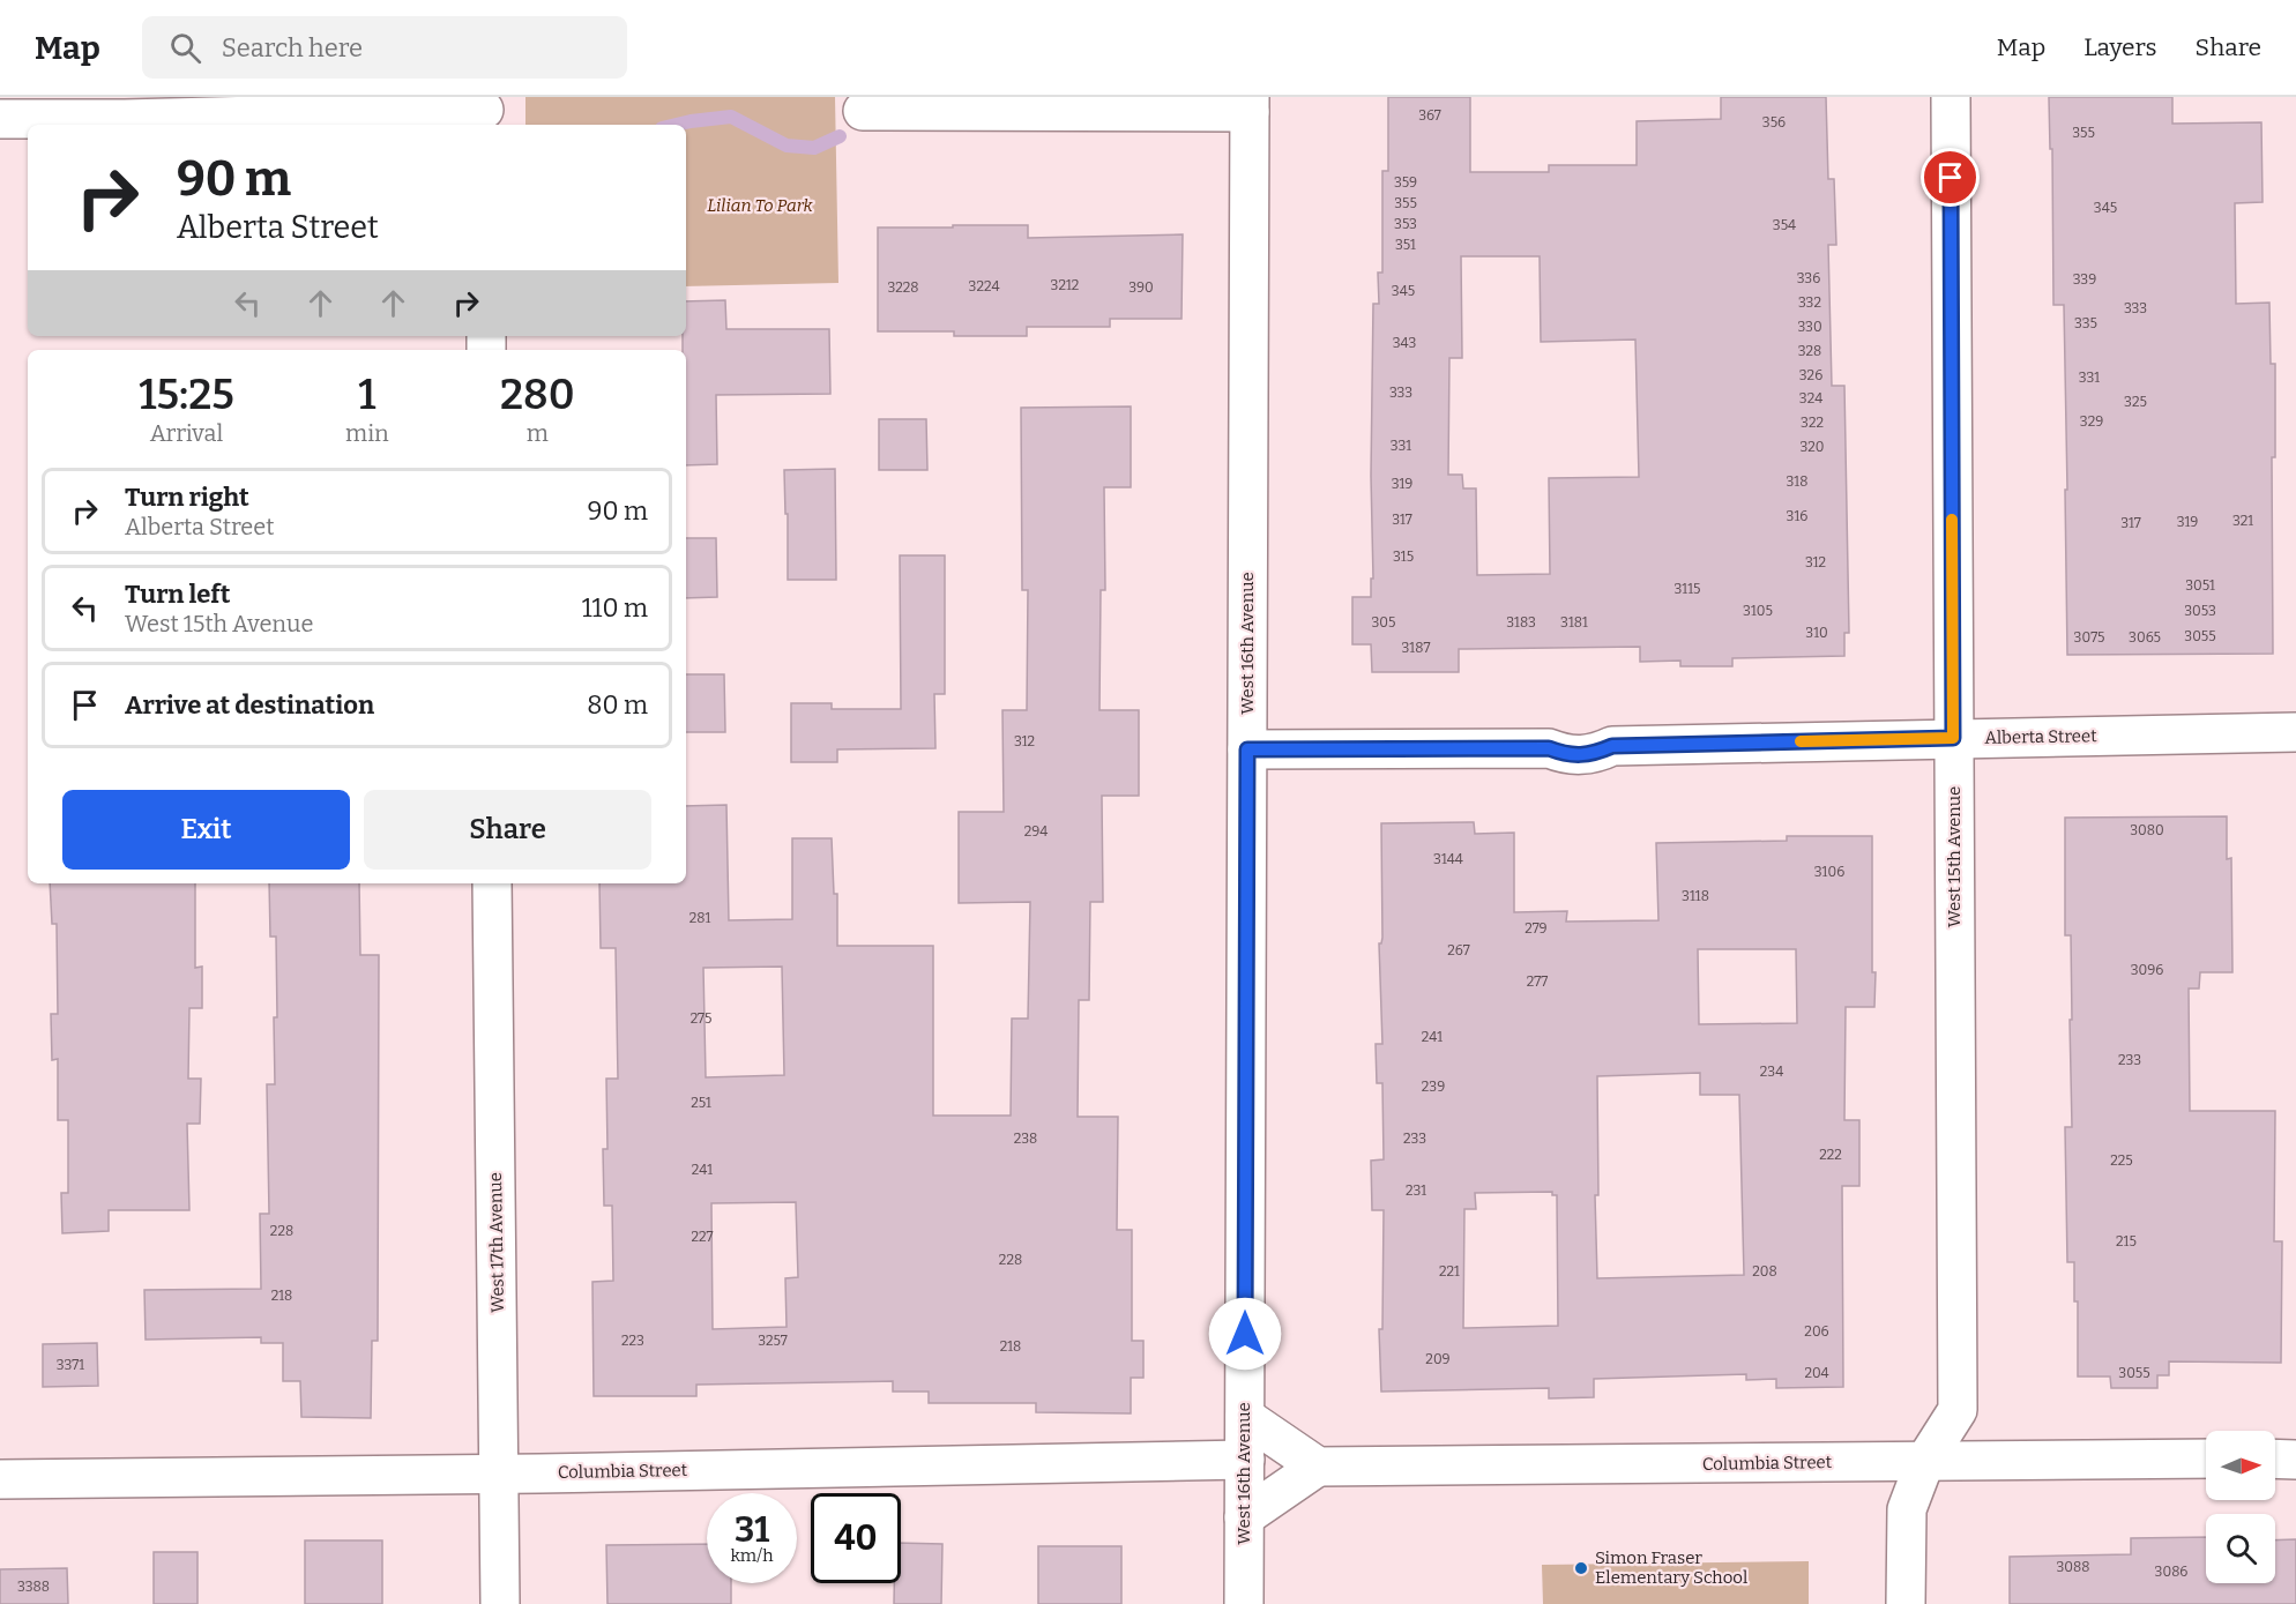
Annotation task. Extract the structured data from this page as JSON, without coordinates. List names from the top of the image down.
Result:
{
  "streets": {
    "street": [
      "West 16th Avenue",
      "Alberta Street",
      "West 15th Avenue",
      "West 17th Avenue",
      "Columbia Street"
    ]
  },
  "crossings": [
    ["West 16th Avenue", "Alberta Street"],
    ["West 16th Avenue", "Columbia Street"],
    ["Alberta Street", "West 15th Avenue"],
    ["West 15th Avenue", "Columbia Street"],
    ["West 17th Avenue", "Columbia Street"]
  ],
  "parks": ["Lilian To Park"],
  "places": ["Simon Fraser Elementary School"],
  "house_numbers": [
    "367",
    "356",
    "355",
    "359",
    "355",
    "345",
    "353",
    "354",
    "351",
    "336",
    "339",
    "3212",
    "3224",
    "3228",
    "390",
    "345",
    "332",
    "333",
    "335",
    "330",
    "343",
    "328",
    "326",
    "331",
    "333",
    "324",
    "325",
    "329",
    "322",
    "331",
    "320",
    "318",
    "319",
    "316",
    "317",
    "321",
    "319",
    "317",
    "315",
    "312",
    "3051",
    "3115",
    "3105",
    "3053",
    "305",
    "3183",
    "3181",
    "310",
    "3055",
    "3075",
    "3065",
    "3187",
    "312",
    "3080",
    "294",
    "3144",
    "3106",
    "3118",
    "281",
    "279",
    "267",
    "3096",
    "277",
    "275",
    "241",
    "233",
    "234",
    "239",
    "251",
    "238",
    "233",
    "222",
    "225",
    "241",
    "231",
    "228",
    "227",
    "215",
    "228",
    "221",
    "208",
    "218",
    "206",
    "223",
    "3257",
    "218",
    "209",
    "3371",
    "204",
    "3055",
    "3088",
    "3086",
    "3388"
  ],
  "north": "right",
  "page": {
    "header": "Map",
    "search": "Search here",
    "nav": ["Map", "Layers", "Share"],
    "turn": ["90 m", "Alberta Street"],
    "eta": [
      "15:25",
      "Arrival",
      "1",
      "min",
      "280",
      "m"
    ],
    "list": [
      {
        "name": "Turn right",
        "note": "Alberta Street",
        "value": "90 m"
      },
      {
        "name": "Turn left",
        "note": "West 15th Avenue",
        "value": "110 m"
      },
      {
        "name": "Arrive at destination",
        "value": "80 m"
      }
    ],
    "buttons": ["Exit", "Share"],
    "speed": "31 km/h",
    "limit": "40"
  }
}
